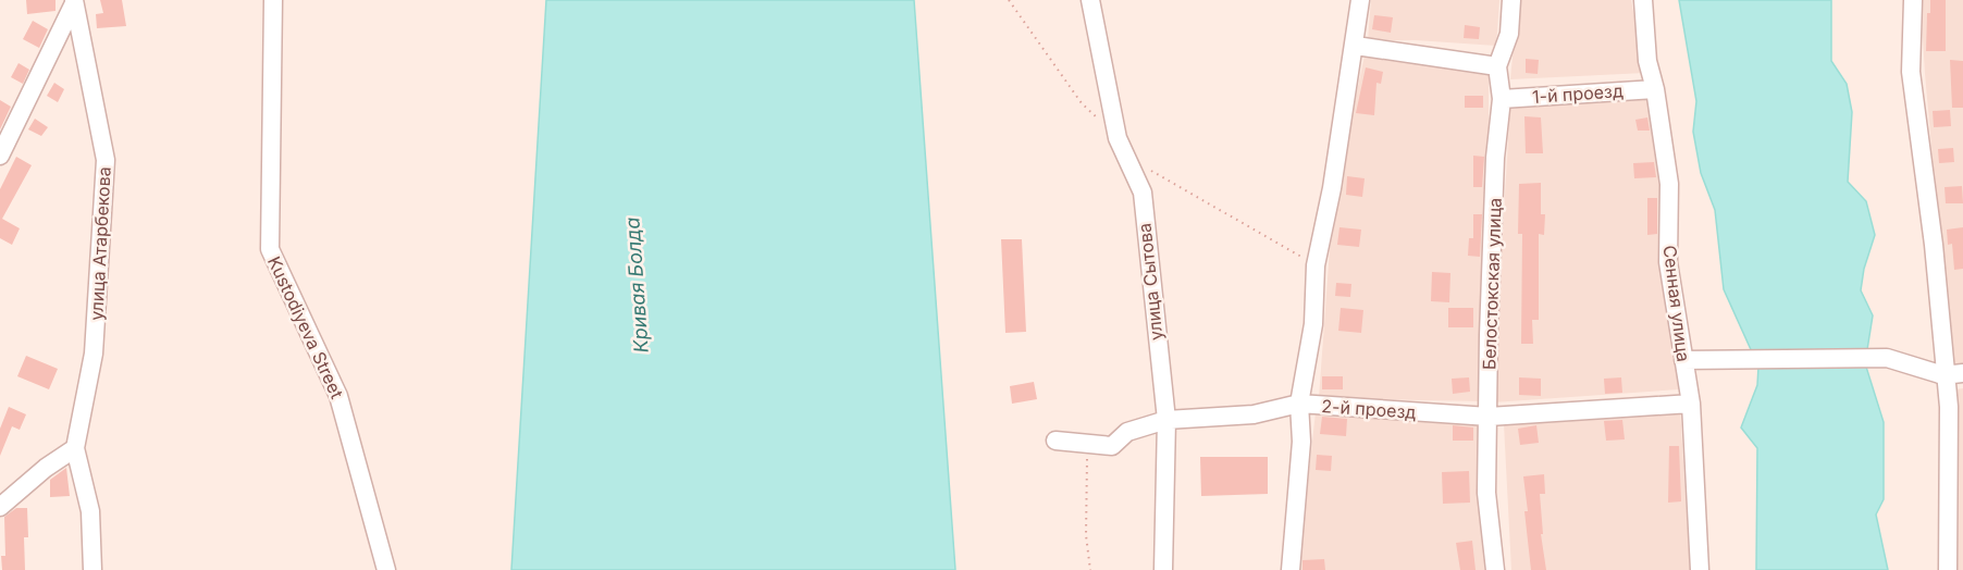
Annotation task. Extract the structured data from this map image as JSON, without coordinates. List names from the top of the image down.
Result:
{
  "streets": {
    "street": [
      "1-й проезд",
      "улица Атарбекова",
      "улица Сытова",
      "Белостокская улица",
      "Сенная улица",
      "Kustodiyeva Street",
      "2-й проезд"
    ]
  },
  "crossings": [
    ["1-й проезд", "Белостокская улица"],
    ["1-й проезд", "Сенная улица"],
    ["улица Сытова", "2-й проезд"],
    ["Белостокская улица", "2-й проезд"],
    ["Сенная улица", "2-й проезд"]
  ],
  "water": ["Кривая Болда"]
}
